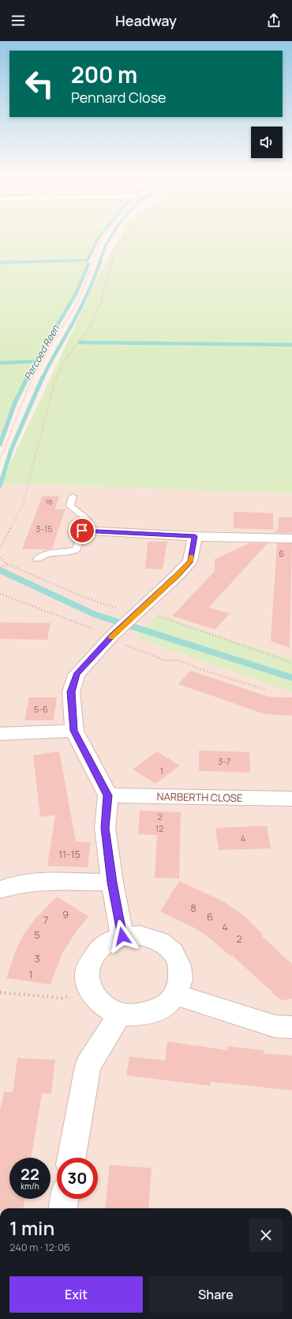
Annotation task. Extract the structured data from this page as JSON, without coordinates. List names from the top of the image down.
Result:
{
  "streets": {
    "street": ["NARBERTH CLOSE"]
  },
  "water": ["Percoed Reen"],
  "house_numbers": [
    "16",
    "3-15",
    "6",
    "5-6",
    "3-7",
    "1",
    "2",
    "12",
    "4",
    "11-15",
    "8",
    "9",
    "6",
    "7",
    "4",
    "5",
    "2",
    "3",
    "1"
  ],
  "page": {
    "header": "Headway",
    "turn": ["200 m", "Pennard Close"],
    "speed": "22 km/h",
    "limit": "30",
    "heading": ["1 min", "240 m · 12:06"],
    "buttons": ["Exit", "Share"]
  }
}
